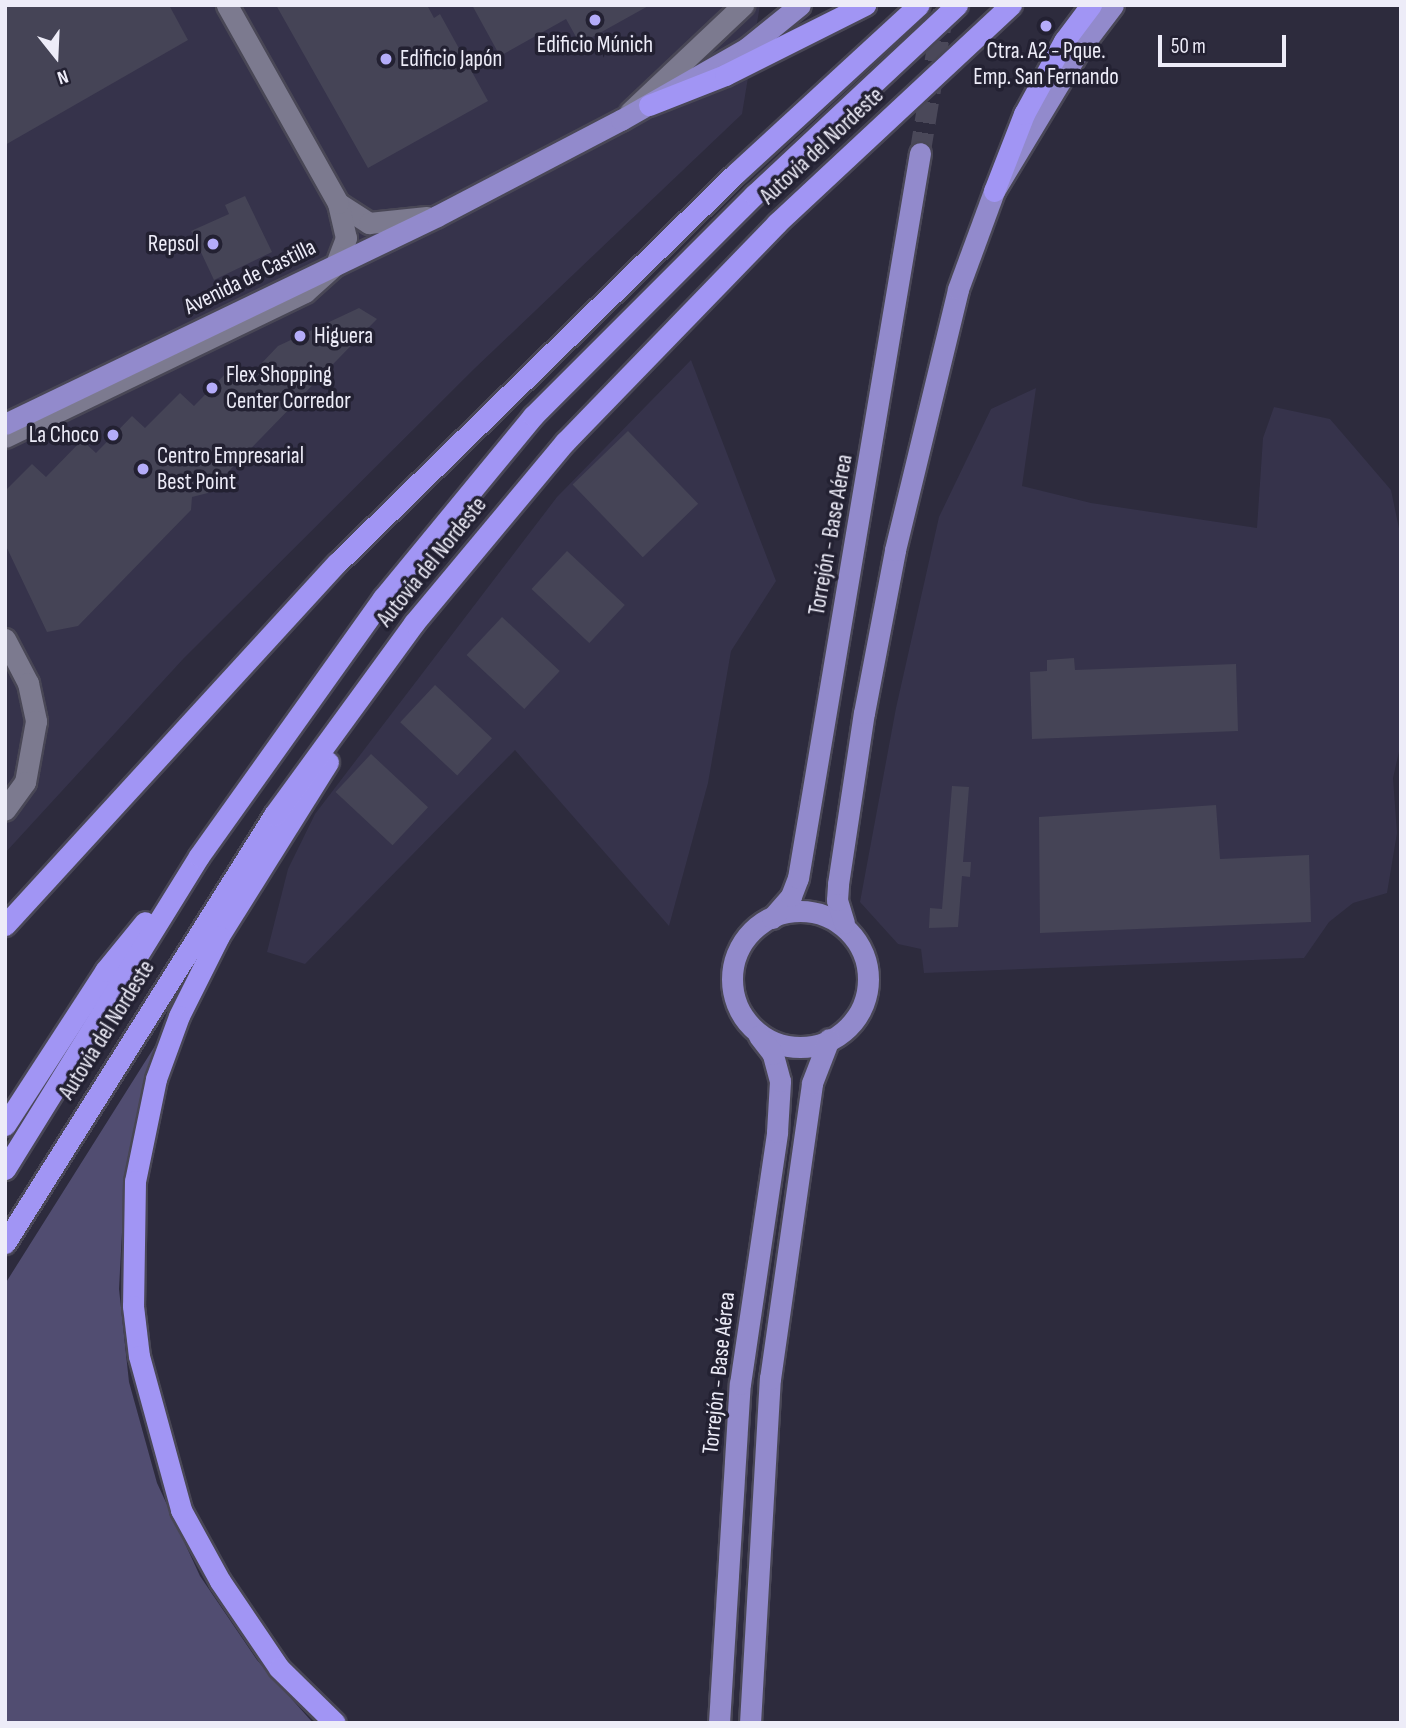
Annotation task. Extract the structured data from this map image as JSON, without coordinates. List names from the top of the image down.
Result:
{
  "streets": {
    "highway": ["Autovía del Nordeste"],
    "main road": ["Avenida de Castilla", "Torrejón - Base Aérea"]
  },
  "places": [
    "Edificio Múnich",
    "Ctra. A2 - Pque. Emp. San Fernando",
    "Edificio Japón",
    "Repsol",
    "Higuera",
    "Flex Shopping Center Corredor",
    "La Choco",
    "Centro Empresarial Best Point"
  ],
  "scale_bar": "50 m",
  "north": "bottom"
}
